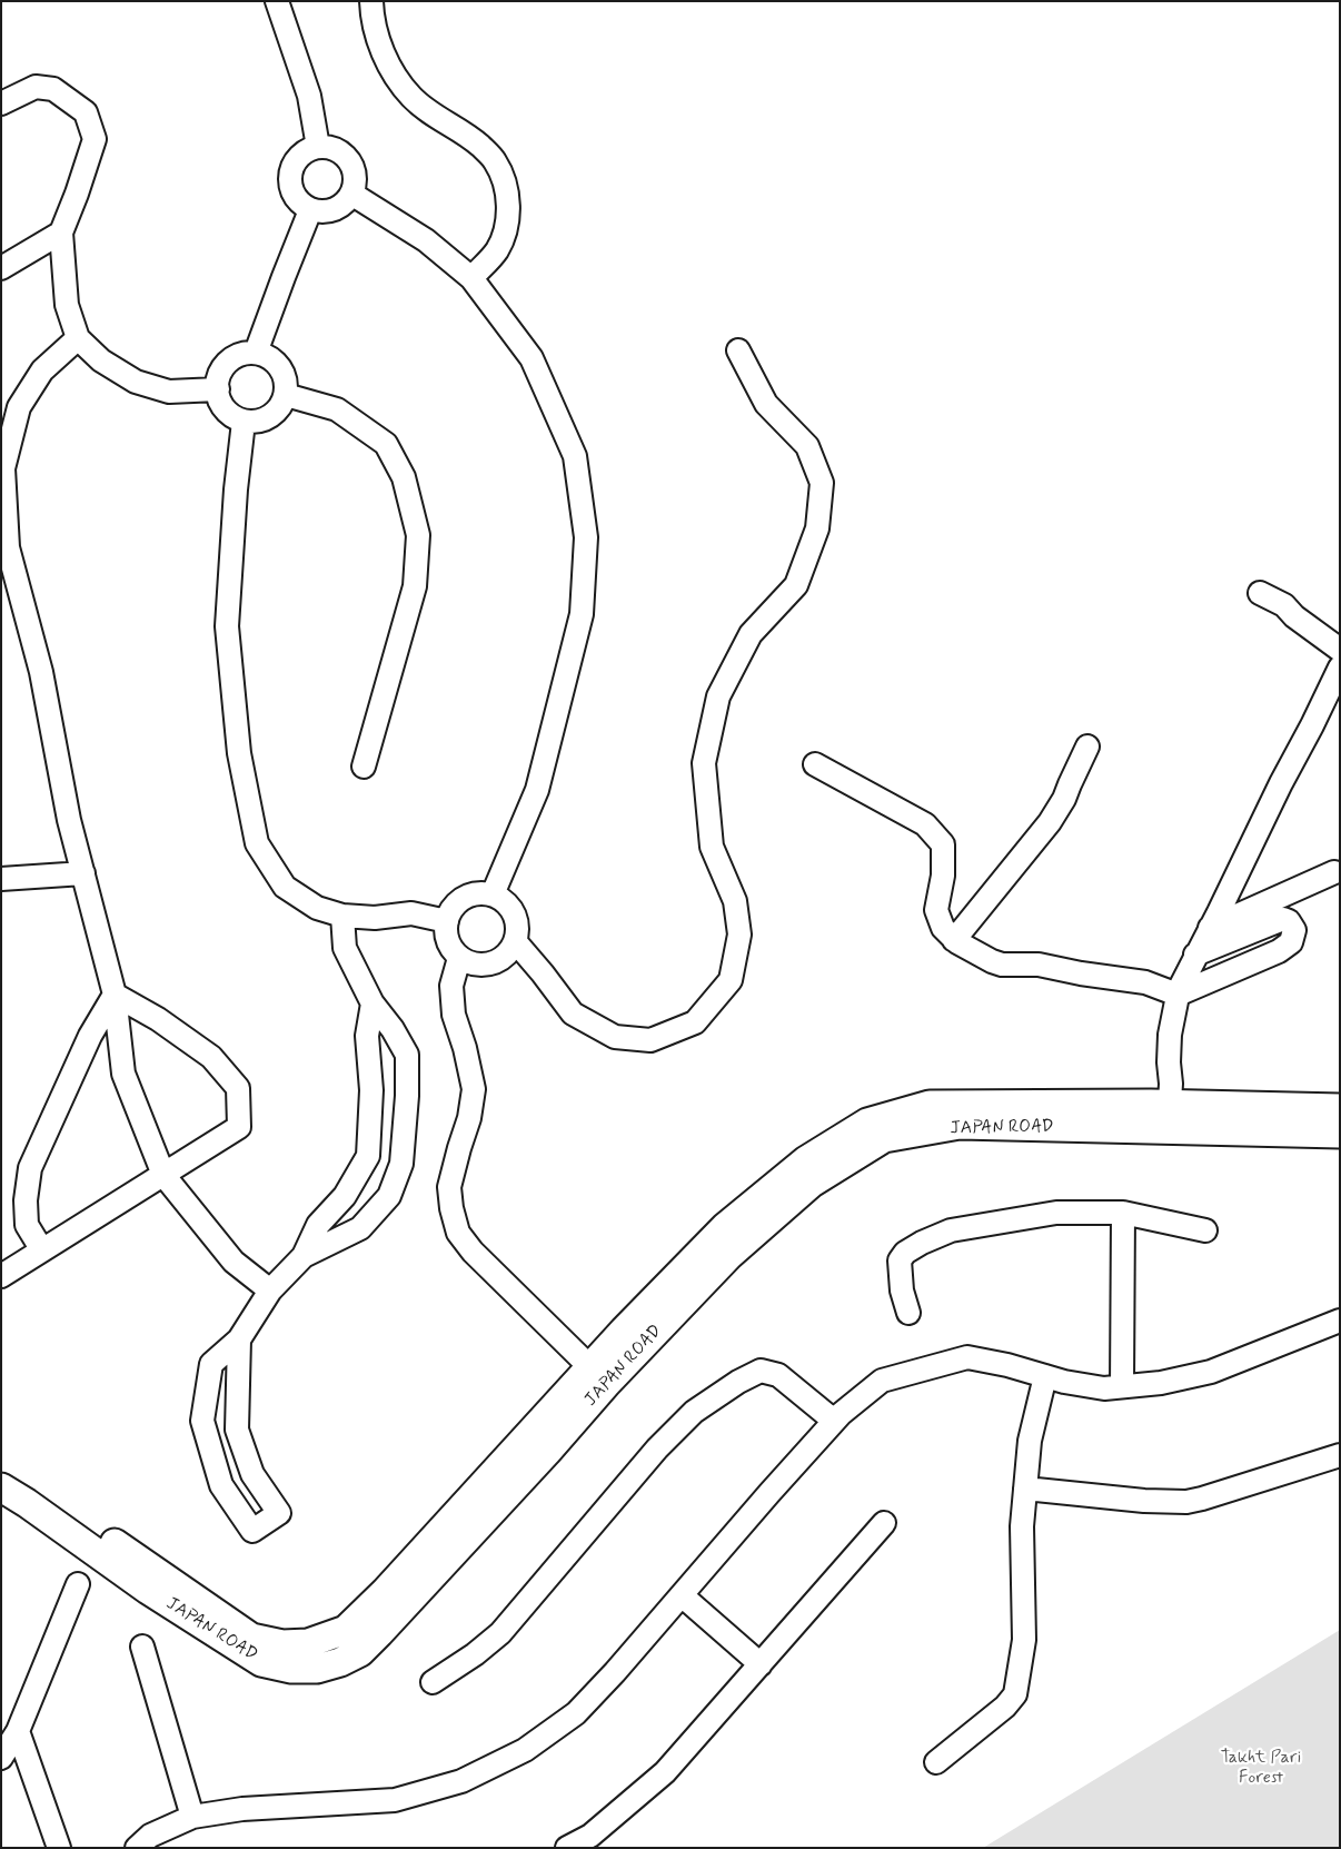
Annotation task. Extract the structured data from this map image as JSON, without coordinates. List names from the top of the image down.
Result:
{
  "streets": {
    "main road": ["JAPAN ROAD"]
  },
  "parks": ["Takht Pari Forest"]
}
